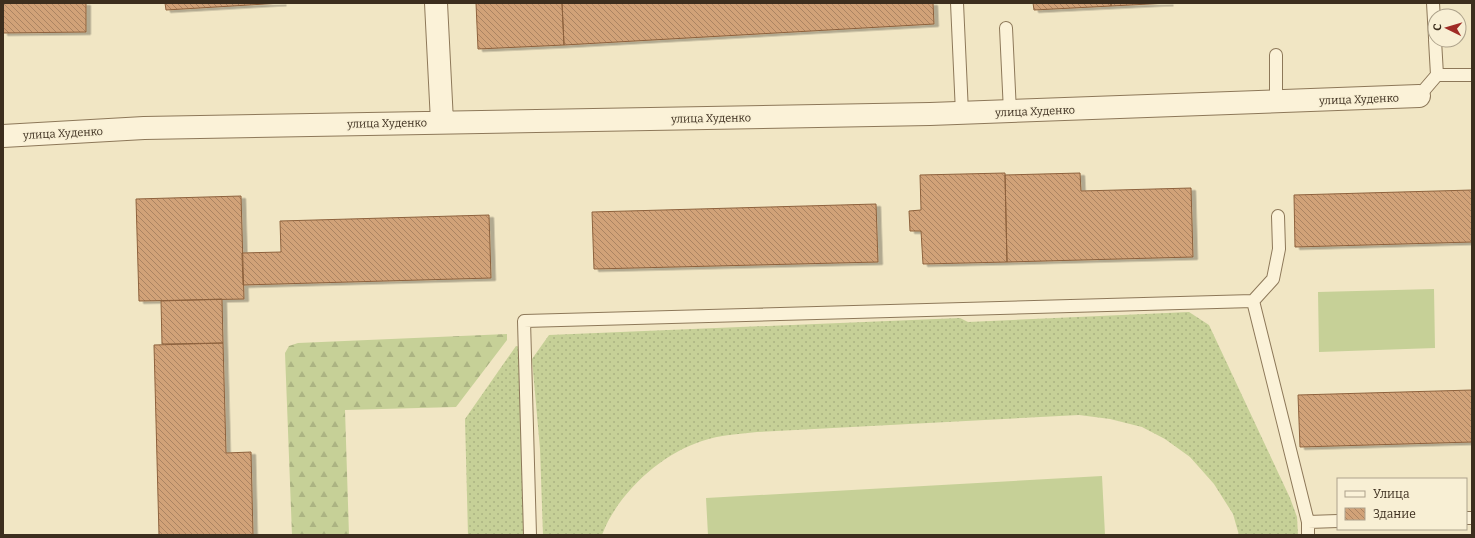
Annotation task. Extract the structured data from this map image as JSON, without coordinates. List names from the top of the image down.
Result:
{
  "streets": {
    "street": ["улица Худенко"]
  },
  "legend": ["Улица", "Здание"],
  "north": "left"
}
